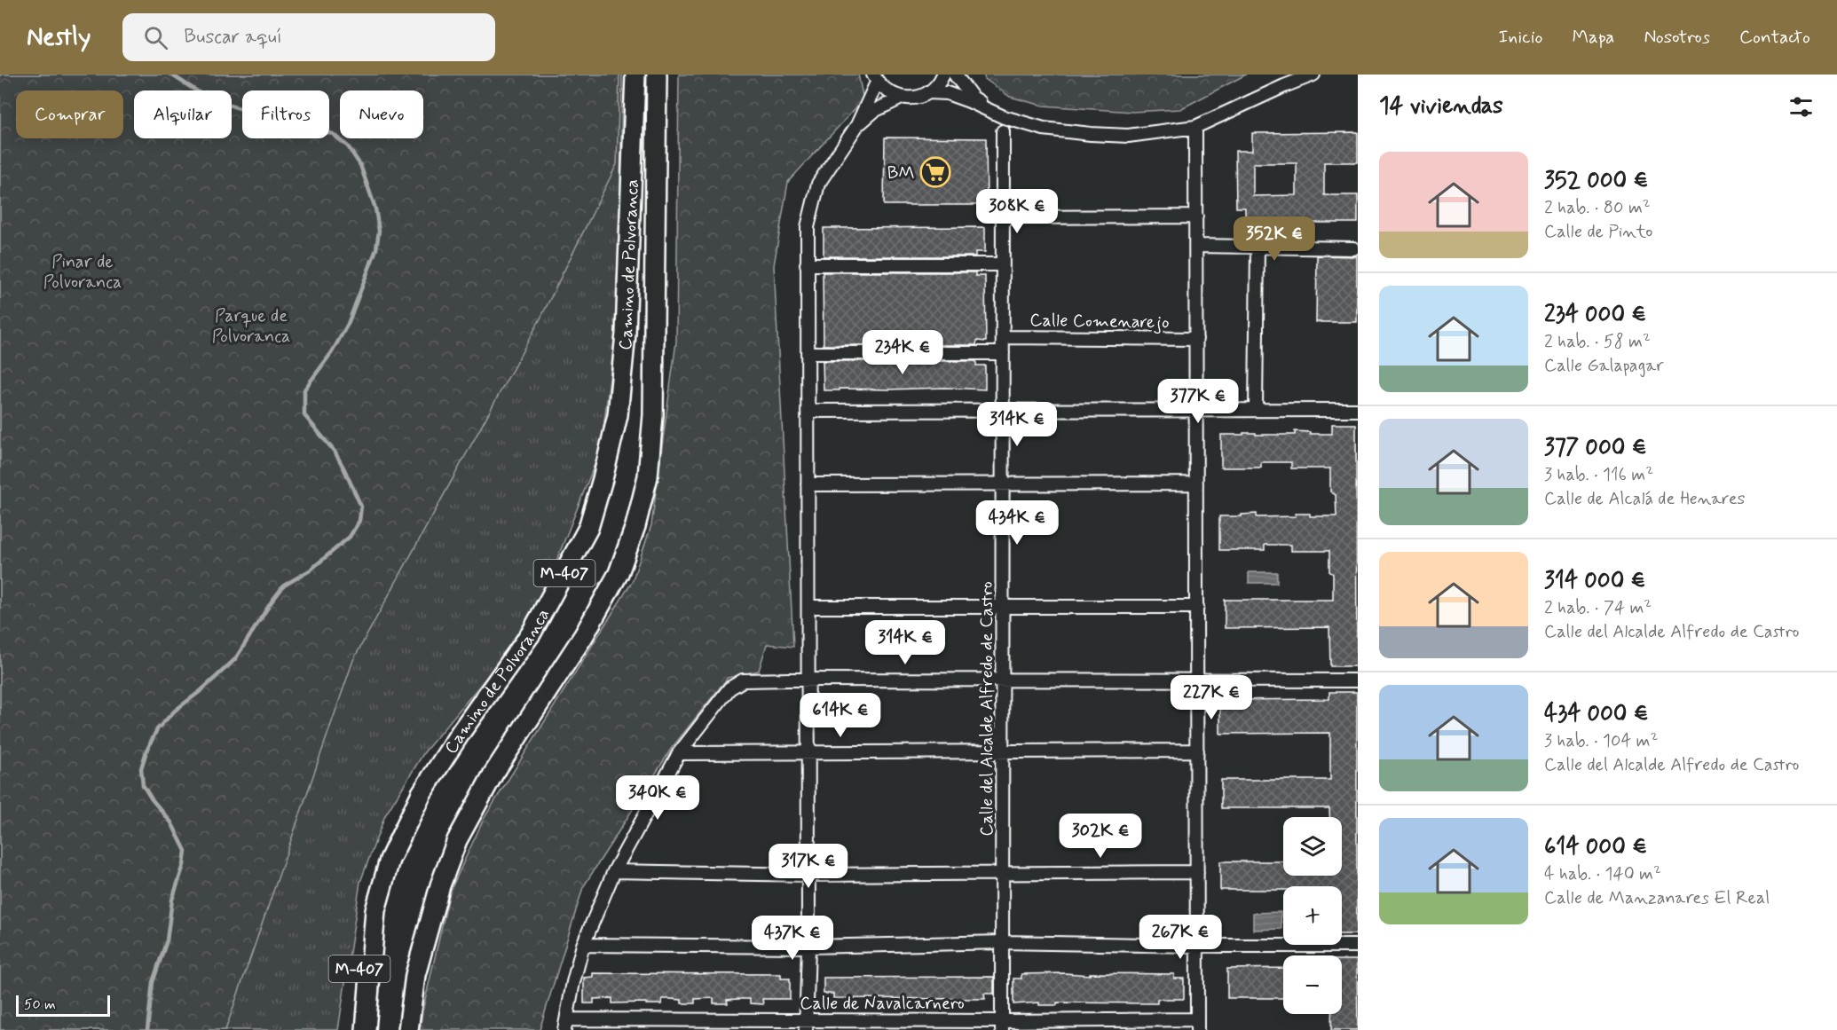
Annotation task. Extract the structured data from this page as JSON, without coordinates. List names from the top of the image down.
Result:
{
  "streets": {
    "highway": ["Camino de Polvoranca", "M-407"],
    "street": ["Calle Comenarejo", "Calle del Alcalde Alfredo de Castro", "Calle de Navalcarnero"]
  },
  "crossings": [
    ["Camino de Polvoranca", "M-407"],
    ["Calle Comenarejo", "Calle del Alcalde Alfredo de Castro"],
    ["Calle del Alcalde Alfredo de Castro", "Calle de Navalcarnero"]
  ],
  "parks": ["Pinar de Polvoranca", "Parque de Polvoranca"],
  "places": {
    "supermarket": ["BM"]
  },
  "scale_bar": "50 m",
  "page": {
    "header": "Nestly",
    "search": "Buscar aquí",
    "nav": [
      "Inicio",
      "Mapa",
      "Nosotros",
      "Contacto"
    ],
    "heading": "14 viviendas",
    "chip": [
      "Comprar",
      "Alquilar",
      "Filtros",
      "Nuevo"
    ],
    "list": [
      {
        "name": "352 000 €",
        "note": "2 hab. · 80 m² · Calle de Pinto"
      },
      {
        "name": "234 000 €",
        "note": "2 hab. · 58 m² · Calle Galapagar"
      },
      {
        "name": "377 000 €",
        "note": "3 hab. · 116 m² · Calle de Alcalá de Henares"
      },
      {
        "name": "314 000 €",
        "note": "2 hab. · 74 m² · Calle del Alcalde Alfredo de Castro"
      },
      {
        "name": "434 000 €",
        "note": "3 hab. · 104 m² · Calle del Alcalde Alfredo de Castro"
      },
      {
        "name": "614 000 €",
        "note": "4 hab. · 140 m² · Calle de Manzanares El Real"
      }
    ],
    "price": [
      "308K €",
      "352K €",
      "234K €",
      "377K €",
      "314K €",
      "434K €",
      "314K €",
      "227K €",
      "614K €",
      "340K €",
      "302K €",
      "317K €",
      "267K €",
      "437K €"
    ],
    "map_buttons": ["+", "−"],
    "scale": "50 m"
  }
}
